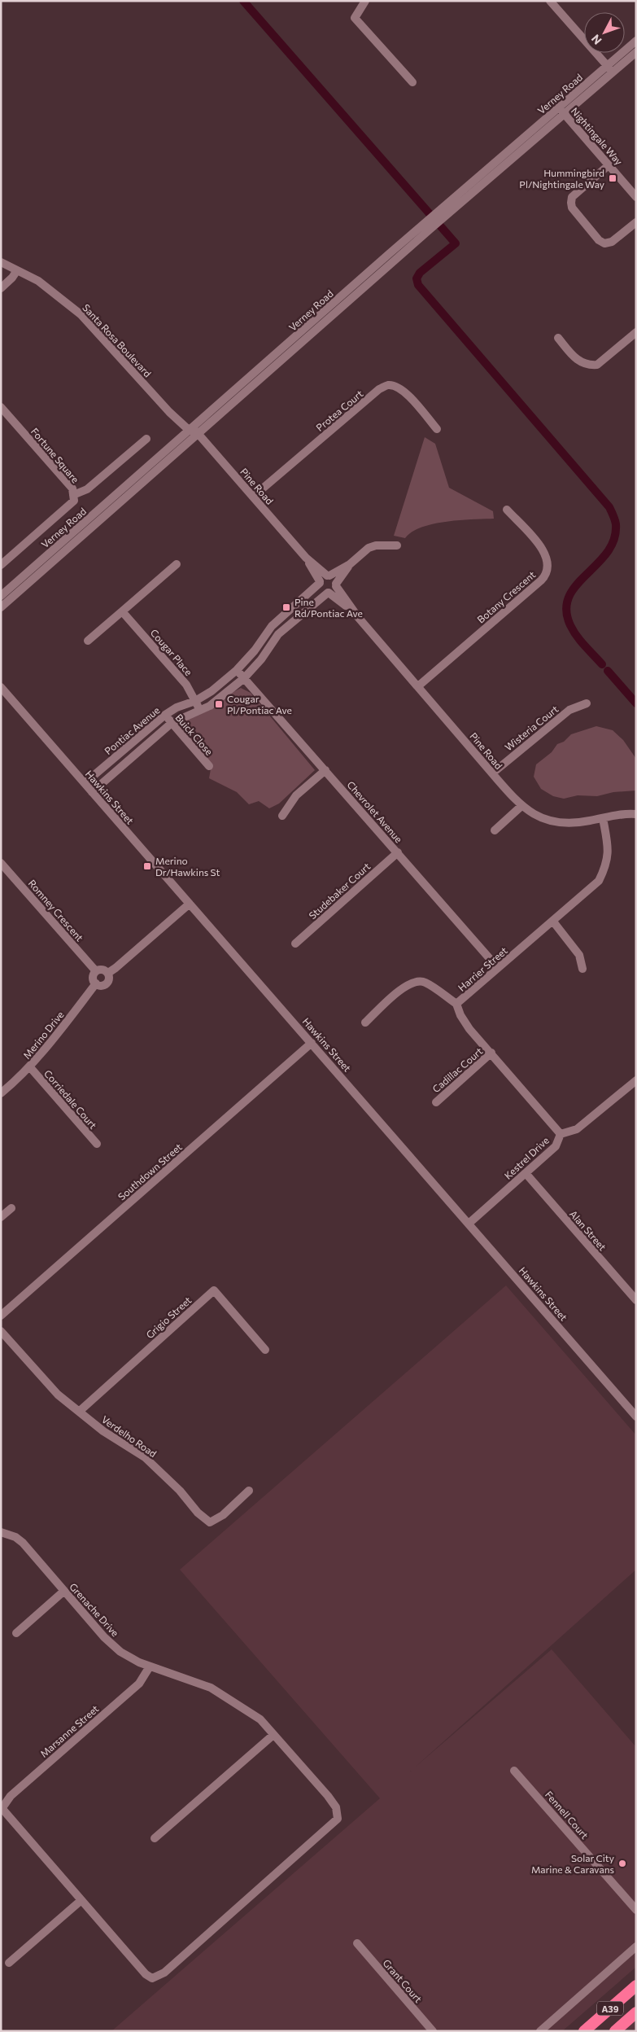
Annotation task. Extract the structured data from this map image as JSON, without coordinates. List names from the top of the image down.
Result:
{
  "streets": {
    "highway": ["A39"],
    "street": [
      "Verney Road",
      "Nightingale Way",
      "Santa Rosa Boulevard",
      "Protea Court",
      "Fortune Square",
      "Pine Road",
      "Botany Crescent",
      "Cougar Place",
      "Wisteria Court",
      "Pontiac Avenue",
      "Buick Close",
      "Hawkins Street",
      "Chevrolet Avenue",
      "Studebaker Court",
      "Romney Crescent",
      "Harrier Street",
      "Merino Drive",
      "Cadillac Court",
      "Corriedale Court",
      "Kestrel Drive",
      "Southdown Street",
      "Alan Street",
      "Grigio Street",
      "Verdelho Road",
      "Grenache Drive",
      "Marsanne Street",
      "Fennell Court",
      "Grant Court"
    ]
  },
  "crossings": [
    ["Verney Road", "Nightingale Way"],
    ["Verney Road", "Santa Rosa Boulevard"],
    ["Verney Road", "Pine Road"],
    ["Santa Rosa Boulevard", "Pine Road"],
    ["Protea Court", "Pine Road"],
    ["Pine Road", "Botany Crescent"],
    ["Pine Road", "Wisteria Court"],
    ["Pine Road", "Pontiac Avenue"],
    ["Pine Road", "Harrier Street"],
    ["Cougar Place", "Pontiac Avenue"],
    ["Pontiac Avenue", "Buick Close"],
    ["Pontiac Avenue", "Hawkins Street"],
    ["Pontiac Avenue", "Chevrolet Avenue"],
    ["Hawkins Street", "Kestrel Drive"],
    ["Hawkins Street", "Southdown Street"],
    ["Chevrolet Avenue", "Studebaker Court"],
    ["Chevrolet Avenue", "Harrier Street"],
    ["Romney Crescent", "Merino Drive"],
    ["Harrier Street", "Cadillac Court"],
    ["Harrier Street", "Kestrel Drive"],
    ["Merino Drive", "Corriedale Court"],
    ["Kestrel Drive", "Alan Street"],
    ["Grigio Street", "Verdelho Road"],
    ["Grenache Drive", "Marsanne Street"]
  ],
  "places": {
    "transit": [
      "Hummingbird Pl/Nightingale Way",
      "Pine Rd/Pontiac Ave",
      "Cougar Pl/Pontiac Ave",
      "Merino Dr/Hawkins St"
    ],
    "other": ["Solar City Marine & Caravans"]
  },
  "north": "bottom left"
}
